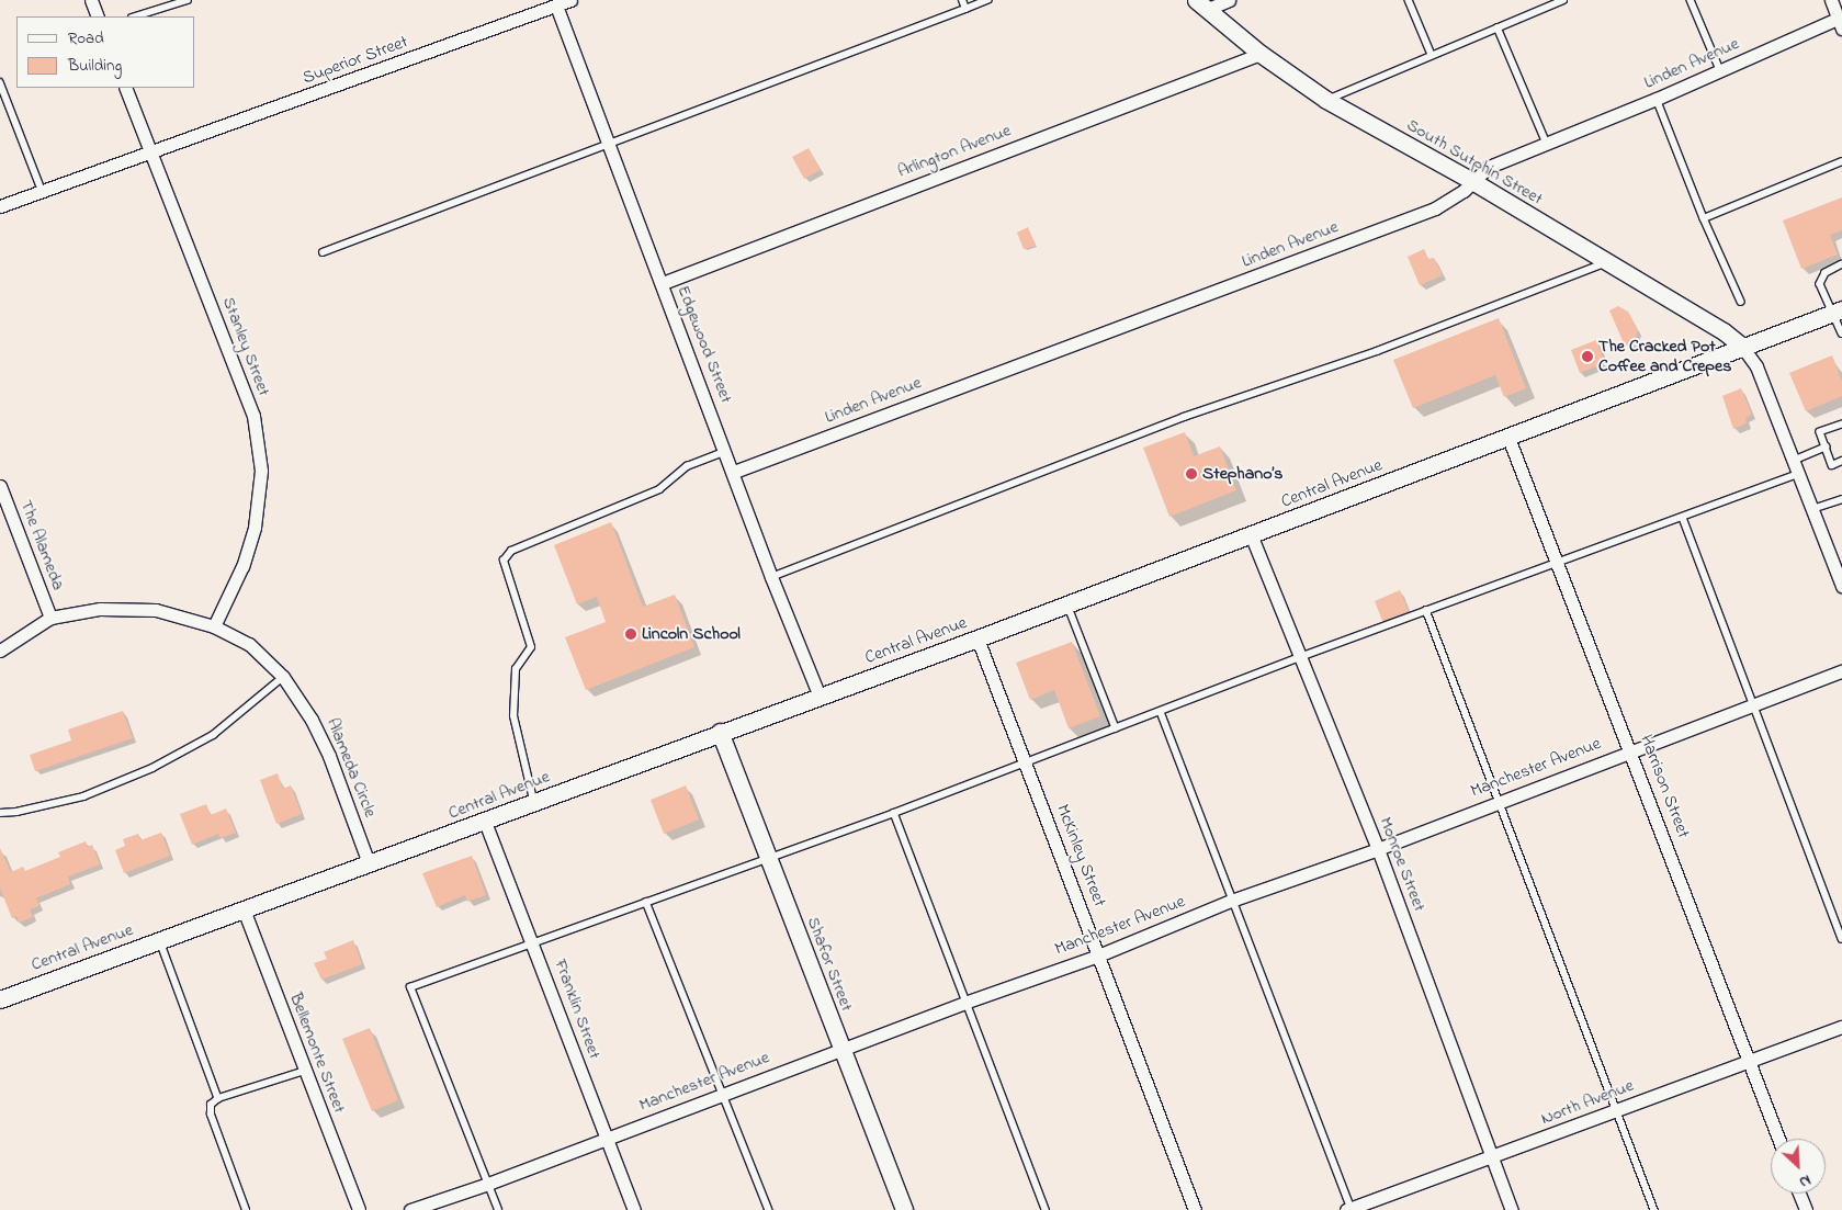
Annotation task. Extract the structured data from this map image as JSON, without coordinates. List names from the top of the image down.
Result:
{
  "streets": {
    "street": [
      "Superior Street",
      "Linden Avenue",
      "Arlington Avenue",
      "South Sutphin Street",
      "Edgewood Street",
      "Stanley Street",
      "Central Avenue",
      "The Alameda",
      "Alameda Circle",
      "Manchester Avenue",
      "Harrison Street",
      "McKinley Street",
      "Monroe Street",
      "Shafor Street",
      "Franklin Street",
      "Bellemonte Street",
      "North Avenue"
    ]
  },
  "crossings": [
    ["Superior Street", "Edgewood Street"],
    ["Superior Street", "Stanley Street"],
    ["Linden Avenue", "South Sutphin Street"],
    ["Linden Avenue", "Edgewood Street"],
    ["Arlington Avenue", "South Sutphin Street"],
    ["Arlington Avenue", "Edgewood Street"],
    ["South Sutphin Street", "Central Avenue"],
    ["Edgewood Street", "Central Avenue"],
    ["Stanley Street", "Alameda Circle"],
    ["Central Avenue", "Alameda Circle"],
    ["Central Avenue", "Harrison Street"],
    ["Central Avenue", "McKinley Street"],
    ["Central Avenue", "Monroe Street"],
    ["Central Avenue", "Shafor Street"],
    ["Central Avenue", "Franklin Street"],
    ["Central Avenue", "Bellemonte Street"],
    ["The Alameda", "Alameda Circle"],
    ["Manchester Avenue", "Harrison Street"],
    ["Manchester Avenue", "McKinley Street"],
    ["Manchester Avenue", "Monroe Street"],
    ["Manchester Avenue", "Shafor Street"],
    ["Manchester Avenue", "Franklin Street"],
    ["Harrison Street", "North Avenue"],
    ["Monroe Street", "North Avenue"]
  ],
  "places": ["The Cracked Pot Coffee and Crepes", "Stephano’s", "Lincoln School"],
  "legend": ["Road", "Building"],
  "north": "bottom right"
}
